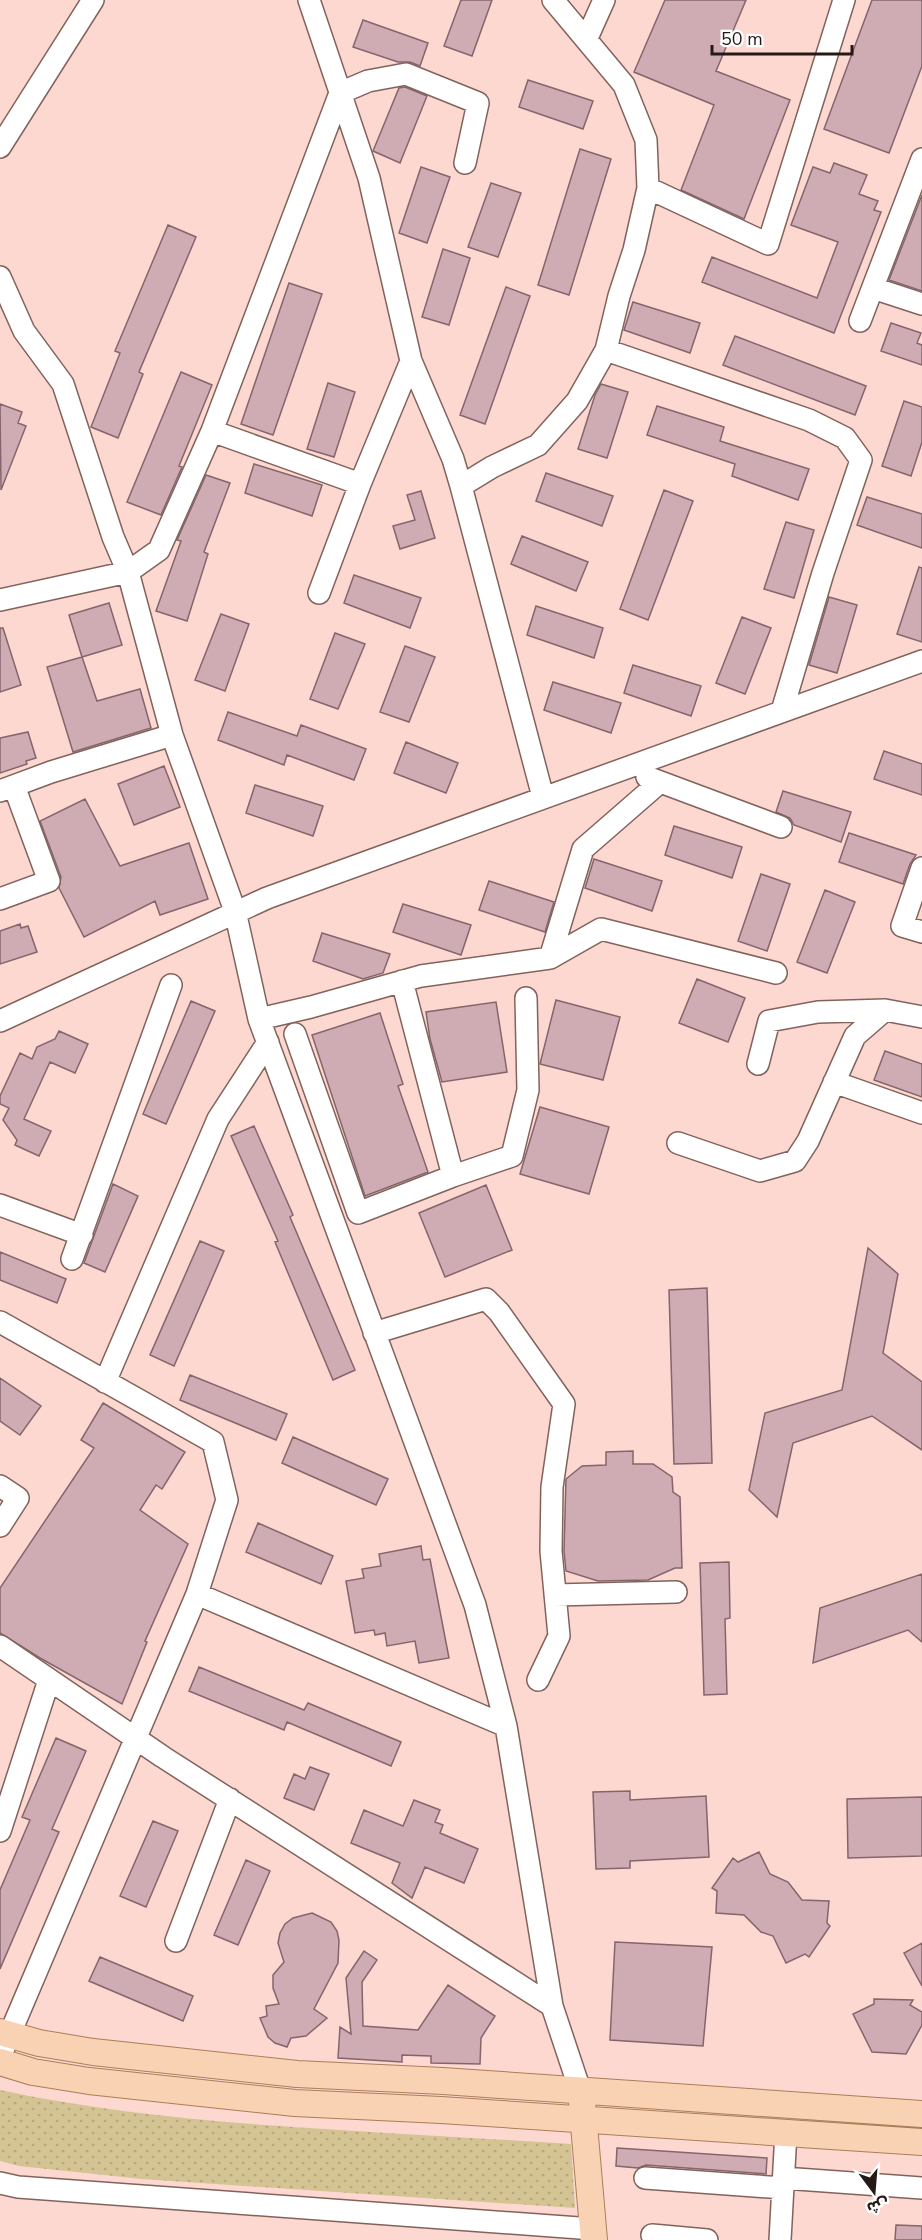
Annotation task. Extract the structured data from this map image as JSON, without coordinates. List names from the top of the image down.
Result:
{
  "scale_bar": "50 m",
  "north": "bottom"
}
